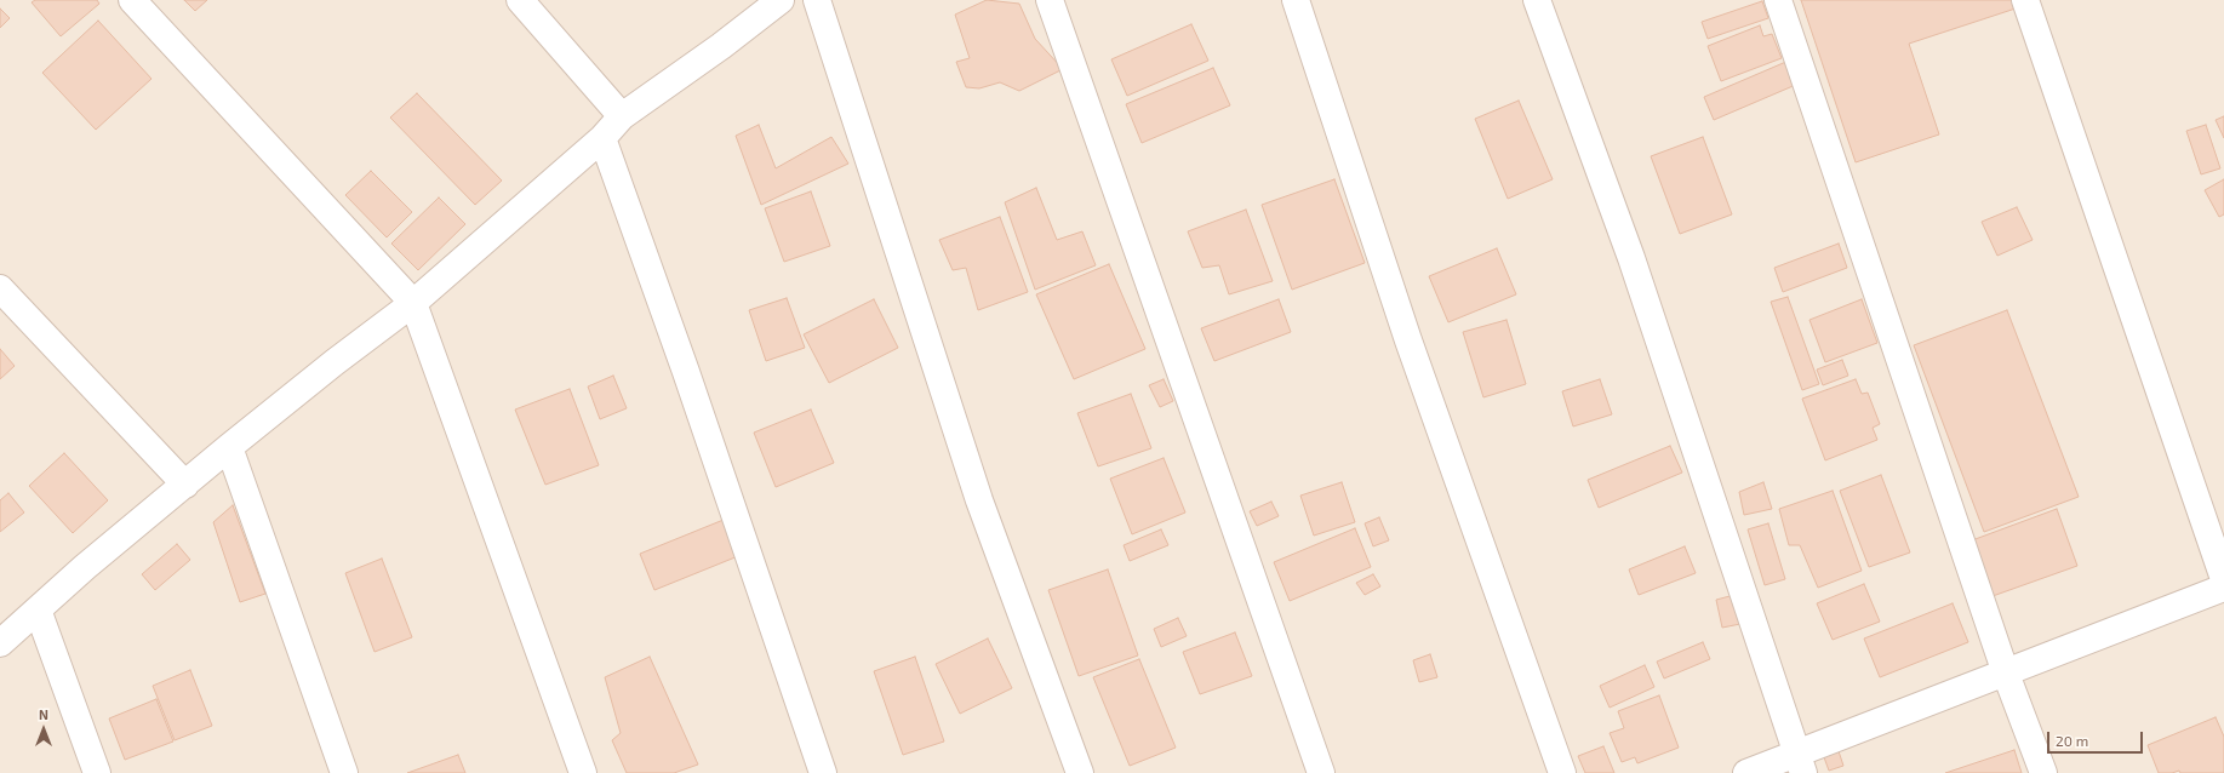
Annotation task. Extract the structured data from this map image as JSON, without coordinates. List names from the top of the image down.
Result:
{
  "scale_bar": "20 m",
  "north": "top"
}
